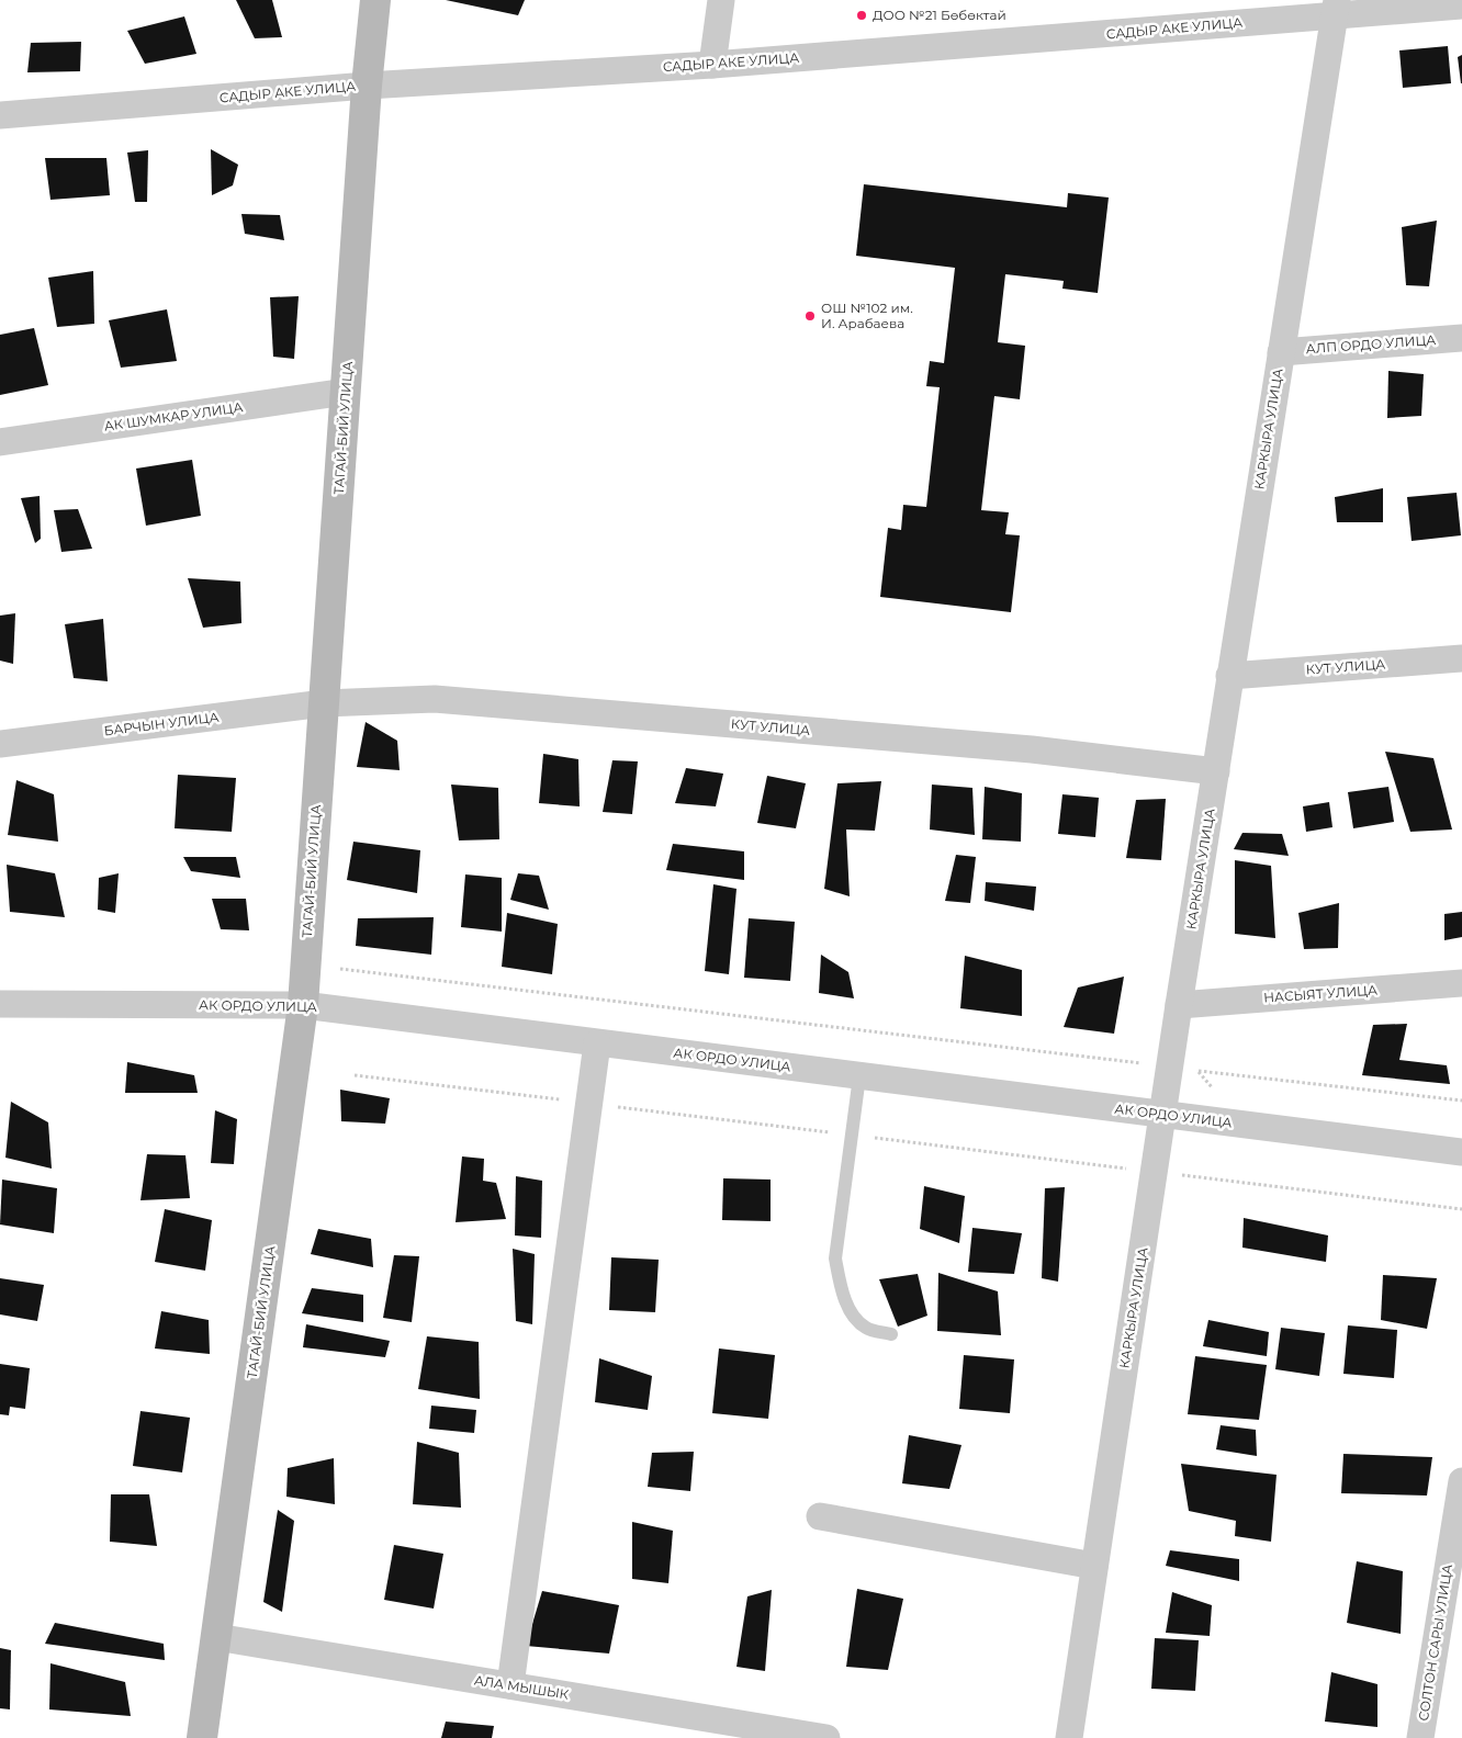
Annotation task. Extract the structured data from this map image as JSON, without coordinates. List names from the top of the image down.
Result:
{
  "streets": {
    "street": [
      "САДЫР АКЕ УЛИЦА",
      "АЛП ОРДО УЛИЦА",
      "АК ШУМКАР УЛИЦА",
      "ТАГАЙ-БИЙ УЛИЦА",
      "КАРКЫРА УЛИЦА",
      "КУТ УЛИЦА",
      "БАРЧЫН УЛИЦА",
      "НАСЫЯТ УЛИЦА",
      "АК ОРДО УЛИЦА",
      "СОЛТОН САРЫ УЛИЦА",
      "АЛА МЫШЫК"
    ]
  },
  "crossings": [
    ["САДЫР АКЕ УЛИЦА", "ТАГАЙ-БИЙ УЛИЦА"],
    ["САДЫР АКЕ УЛИЦА", "КАРКЫРА УЛИЦА"],
    ["АЛП ОРДО УЛИЦА", "КАРКЫРА УЛИЦА"],
    ["АК ШУМКАР УЛИЦА", "ТАГАЙ-БИЙ УЛИЦА"],
    ["ТАГАЙ-БИЙ УЛИЦА", "КУТ УЛИЦА"],
    ["ТАГАЙ-БИЙ УЛИЦА", "БАРЧЫН УЛИЦА"],
    ["ТАГАЙ-БИЙ УЛИЦА", "АК ОРДО УЛИЦА"],
    ["ТАГАЙ-БИЙ УЛИЦА", "АЛА МЫШЫК"],
    ["КАРКЫРА УЛИЦА", "КУТ УЛИЦА"],
    ["КАРКЫРА УЛИЦА", "НАСЫЯТ УЛИЦА"],
    ["КАРКЫРА УЛИЦА", "АК ОРДО УЛИЦА"],
    ["КУТ УЛИЦА", "БАРЧЫН УЛИЦА"]
  ],
  "places": ["ДОО №21 Бөбөктай", "ОШ №102 им. И. Арабаева"]
}
